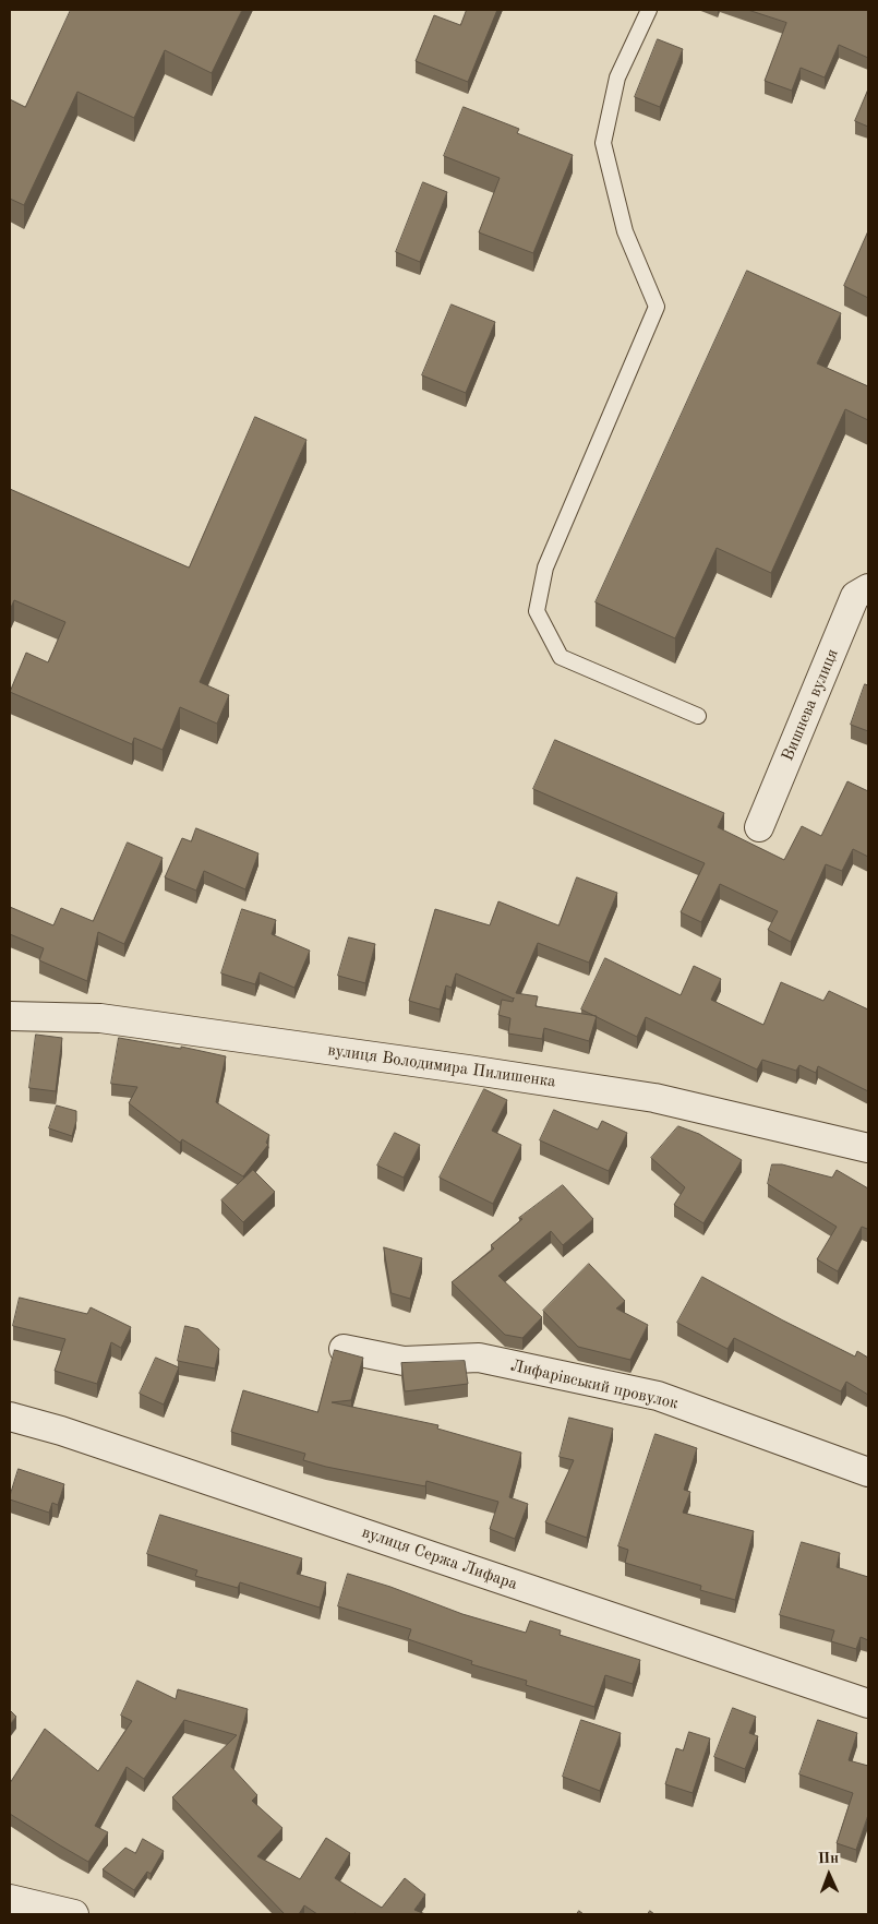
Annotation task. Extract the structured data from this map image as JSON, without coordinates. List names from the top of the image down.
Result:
{
  "streets": {
    "street": [
      "Вишнева вулиця",
      "вулиця Володимира Пилишенка",
      "Лифарівський провулок",
      "вулиця Сержа Лифара"
    ]
  },
  "north": "top"
}
